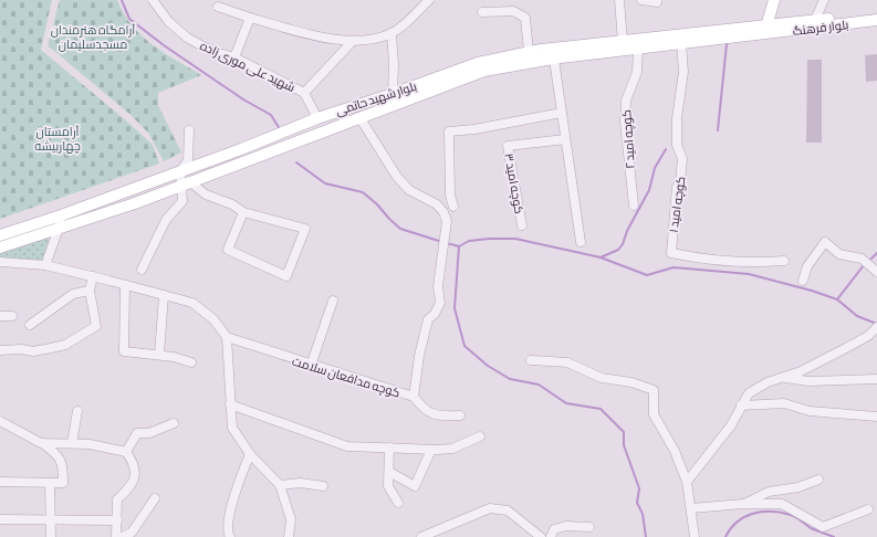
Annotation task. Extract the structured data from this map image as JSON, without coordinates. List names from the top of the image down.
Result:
{
  "streets": {
    "main road": ["بلوار فرهنگ", "بلوار شهید حاتمی"],
    "street": [
      "شهید علی موری زاده",
      "کوچه امید ۲",
      "کوچه امید ۳",
      "کوچه امید ۱",
      "کوچه مدافعان سلامت"
    ]
  },
  "crossings": [
    ["بلوار فرهنگ", "بلوار شهید حاتمی"],
    ["شهید علی موری زاده", "بلوار شهید حاتمی"],
    ["بلوار شهید حاتمی", "کوچه امید ۲"],
    ["بلوار شهید حاتمی", "کوچه امید ۱"]
  ],
  "parks": ["آرامگاه هنرمندان مسجدسلیمان", "آرامستان چهاربیشه"]
}
